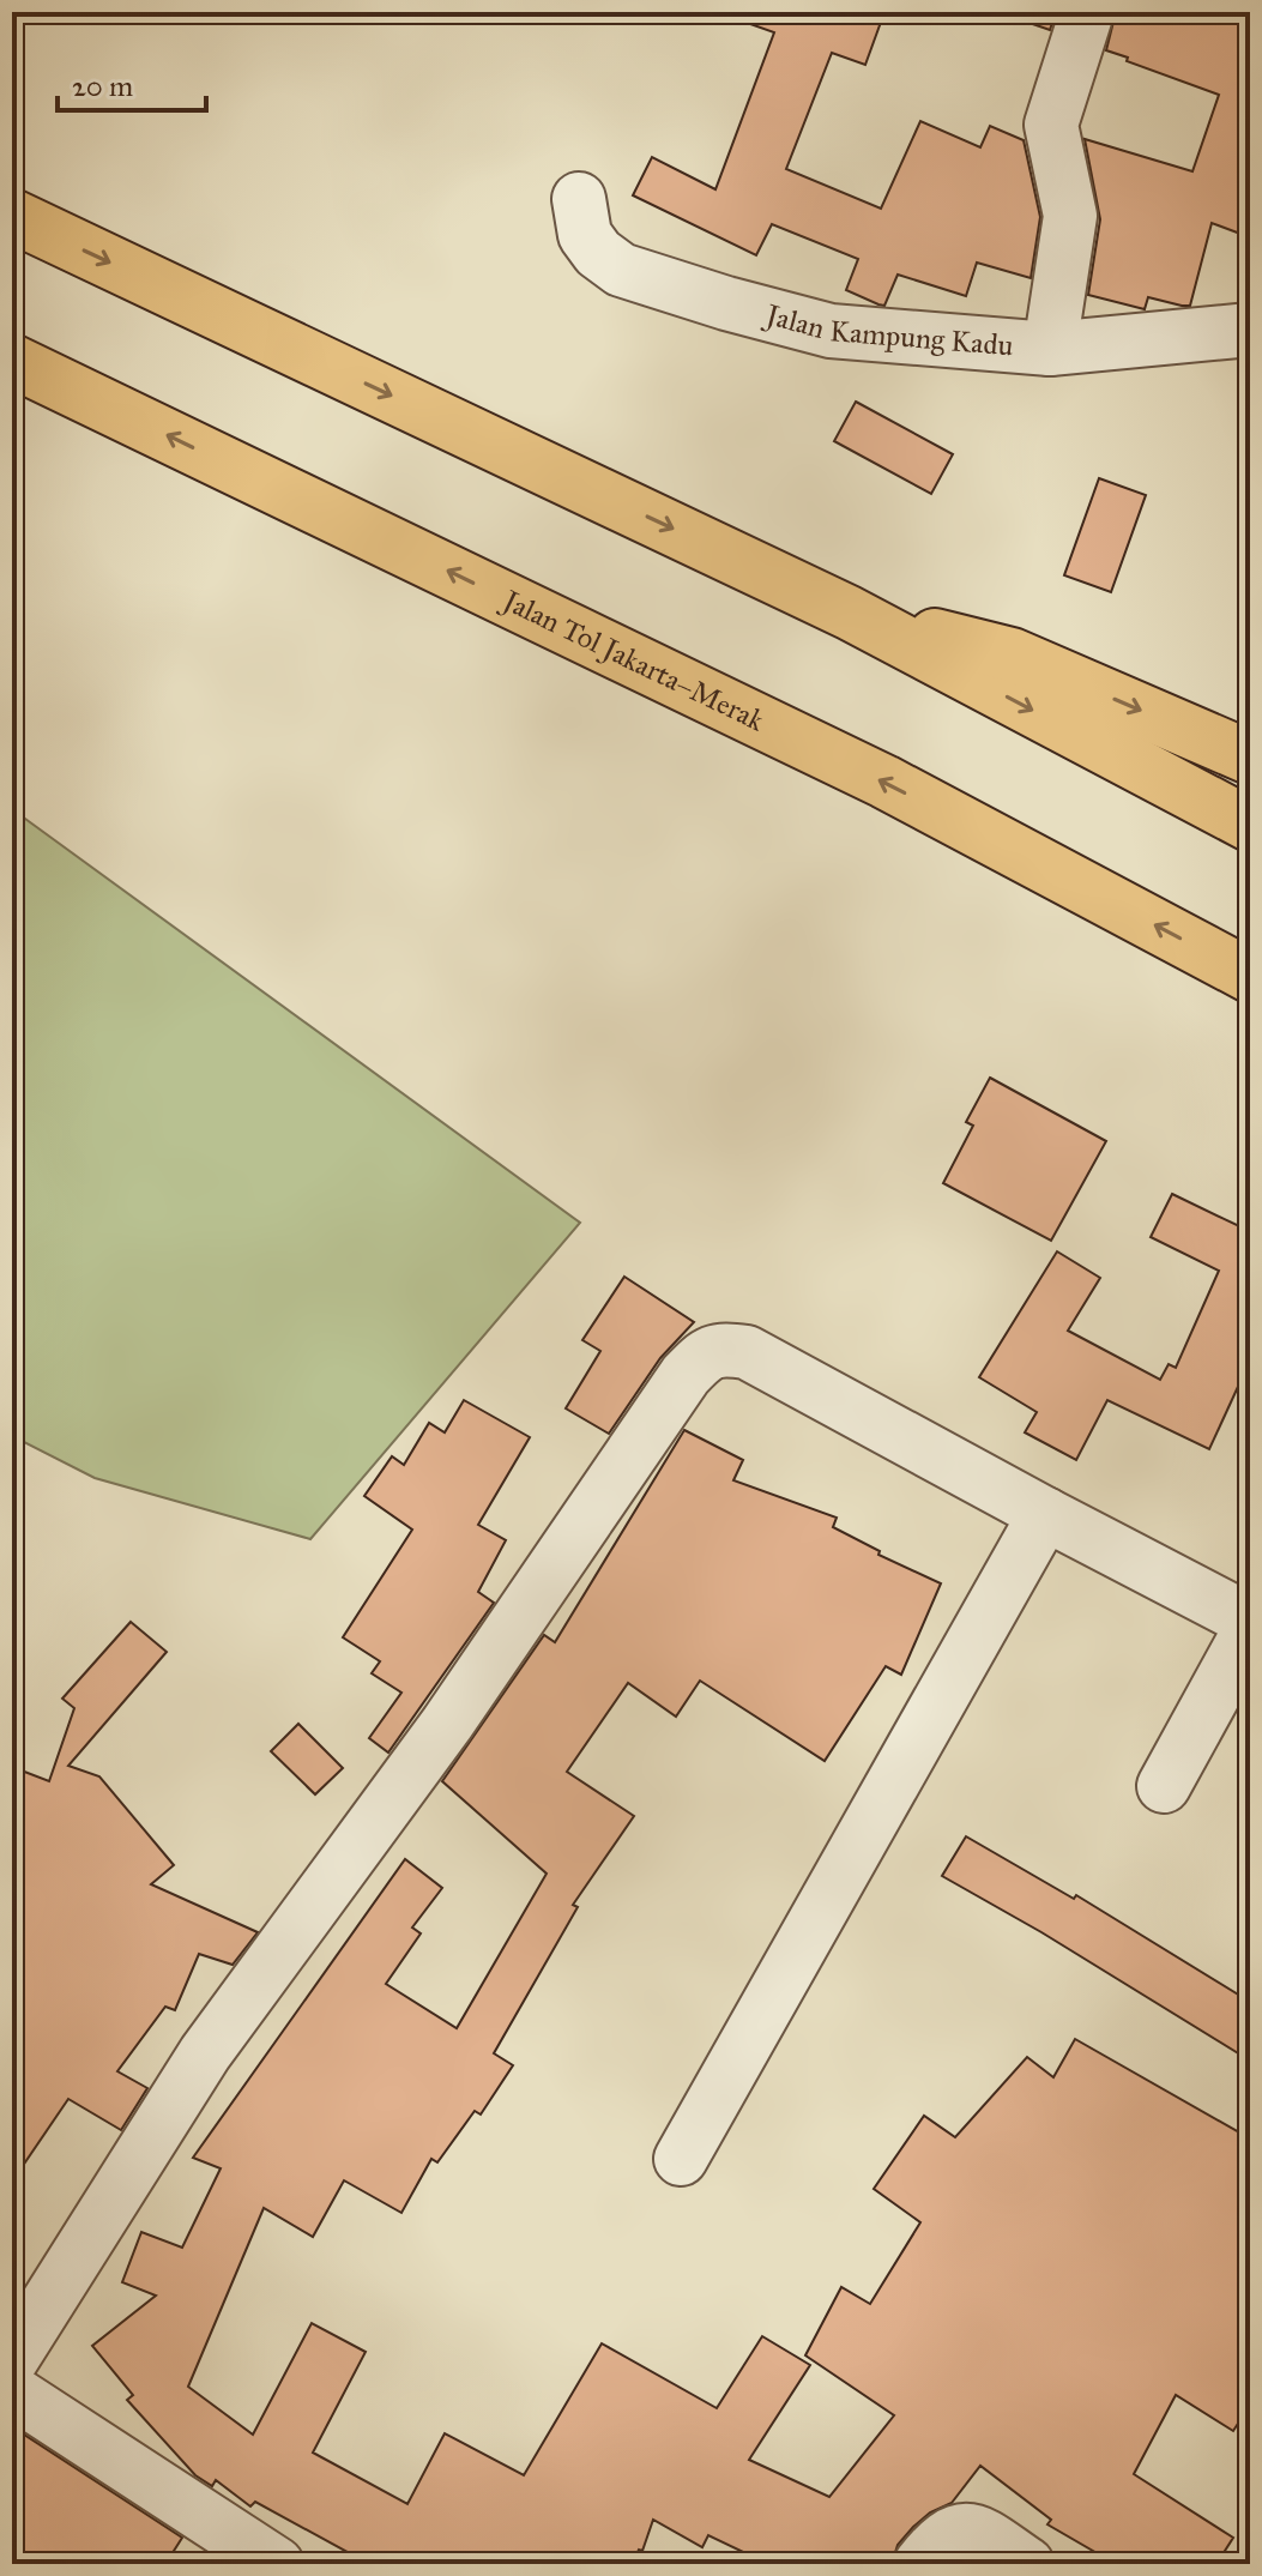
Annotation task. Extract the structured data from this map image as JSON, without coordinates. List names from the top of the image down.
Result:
{
  "streets": {
    "highway": ["Jalan Tol Jakarta–Merak"],
    "street": ["Jalan Kampung Kadu"]
  },
  "scale_bar": "20 m"
}
